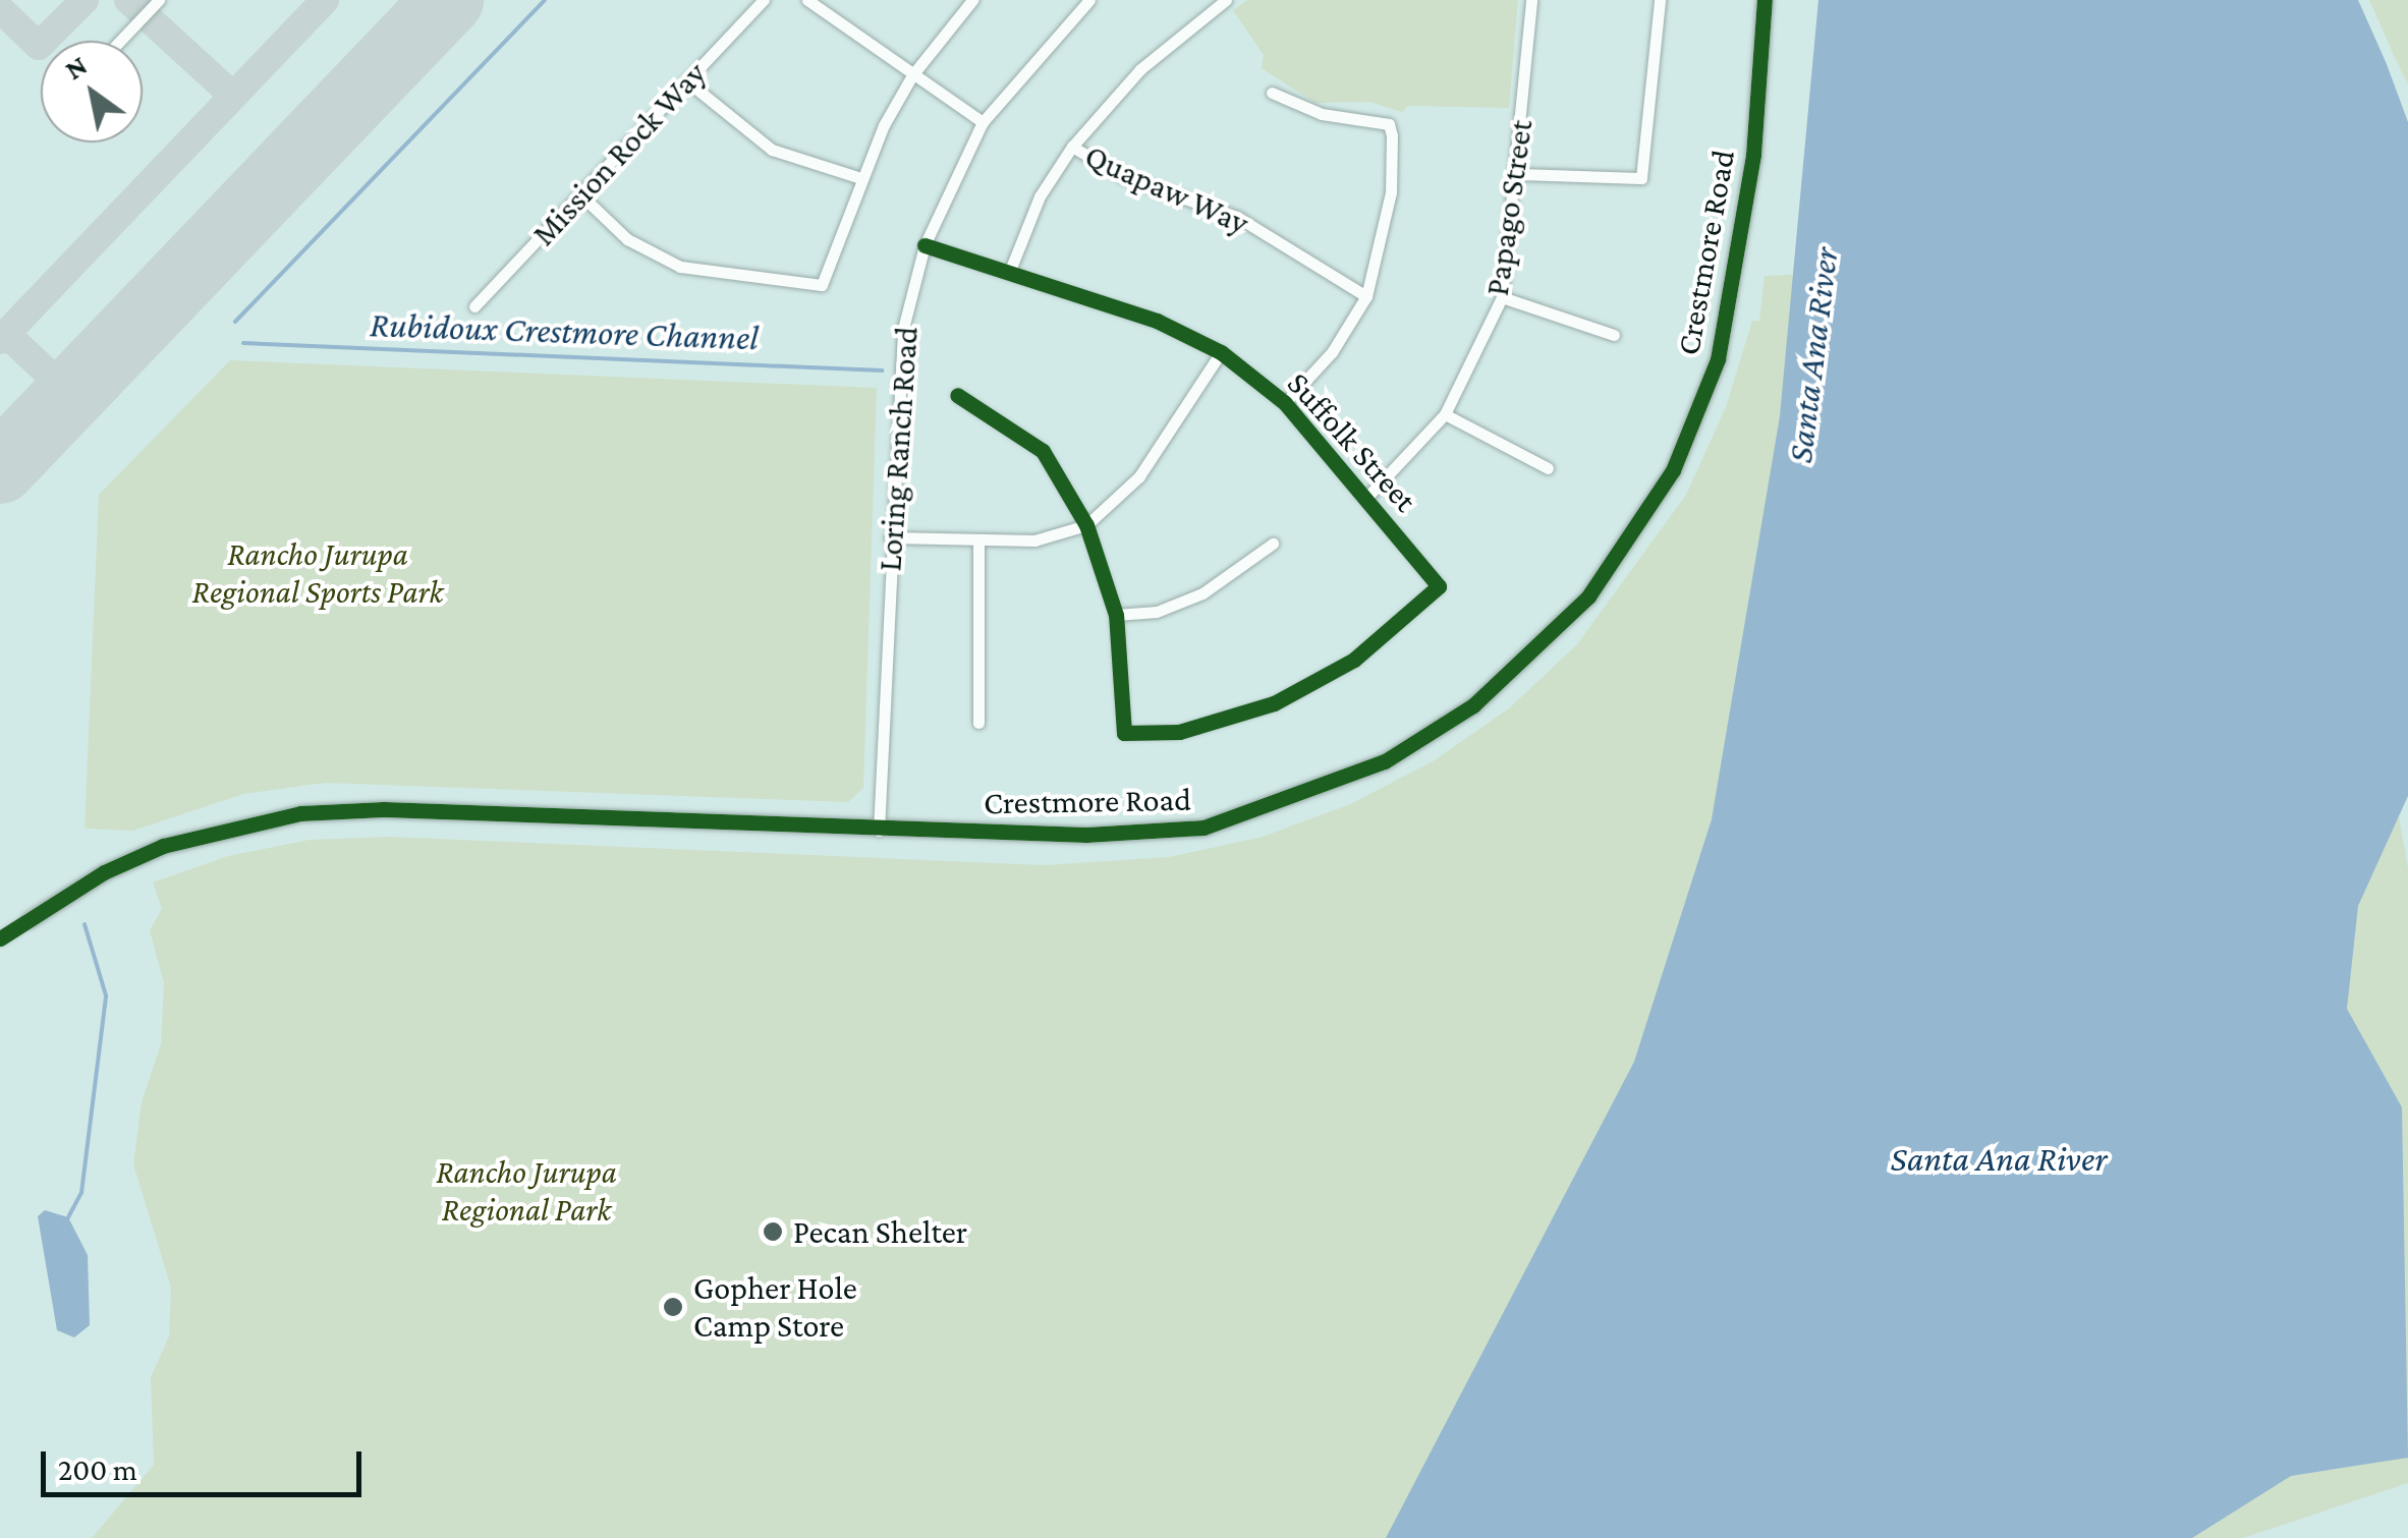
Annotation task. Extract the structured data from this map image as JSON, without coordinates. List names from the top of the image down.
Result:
{
  "streets": {
    "street": [
      "Mission Rock Way",
      "Quapaw Way",
      "Papago Street",
      "Crestmore Road",
      "Suffolk Street",
      "Loring Ranch Road"
    ]
  },
  "crossings": [
    ["Papago Street", "Suffolk Street"],
    ["Crestmore Road", "Loring Ranch Road"],
    ["Suffolk Street", "Loring Ranch Road"]
  ],
  "water": ["Rubidoux Crestmore Channel", "Santa Ana River"],
  "parks": ["Rancho Jurupa Regional Sports Park", "Rancho Jurupa Regional Park"],
  "places": ["Pecan Shelter", "Gopher Hole Camp Store"],
  "scale_bar": "200 m",
  "north": "top left"
}
